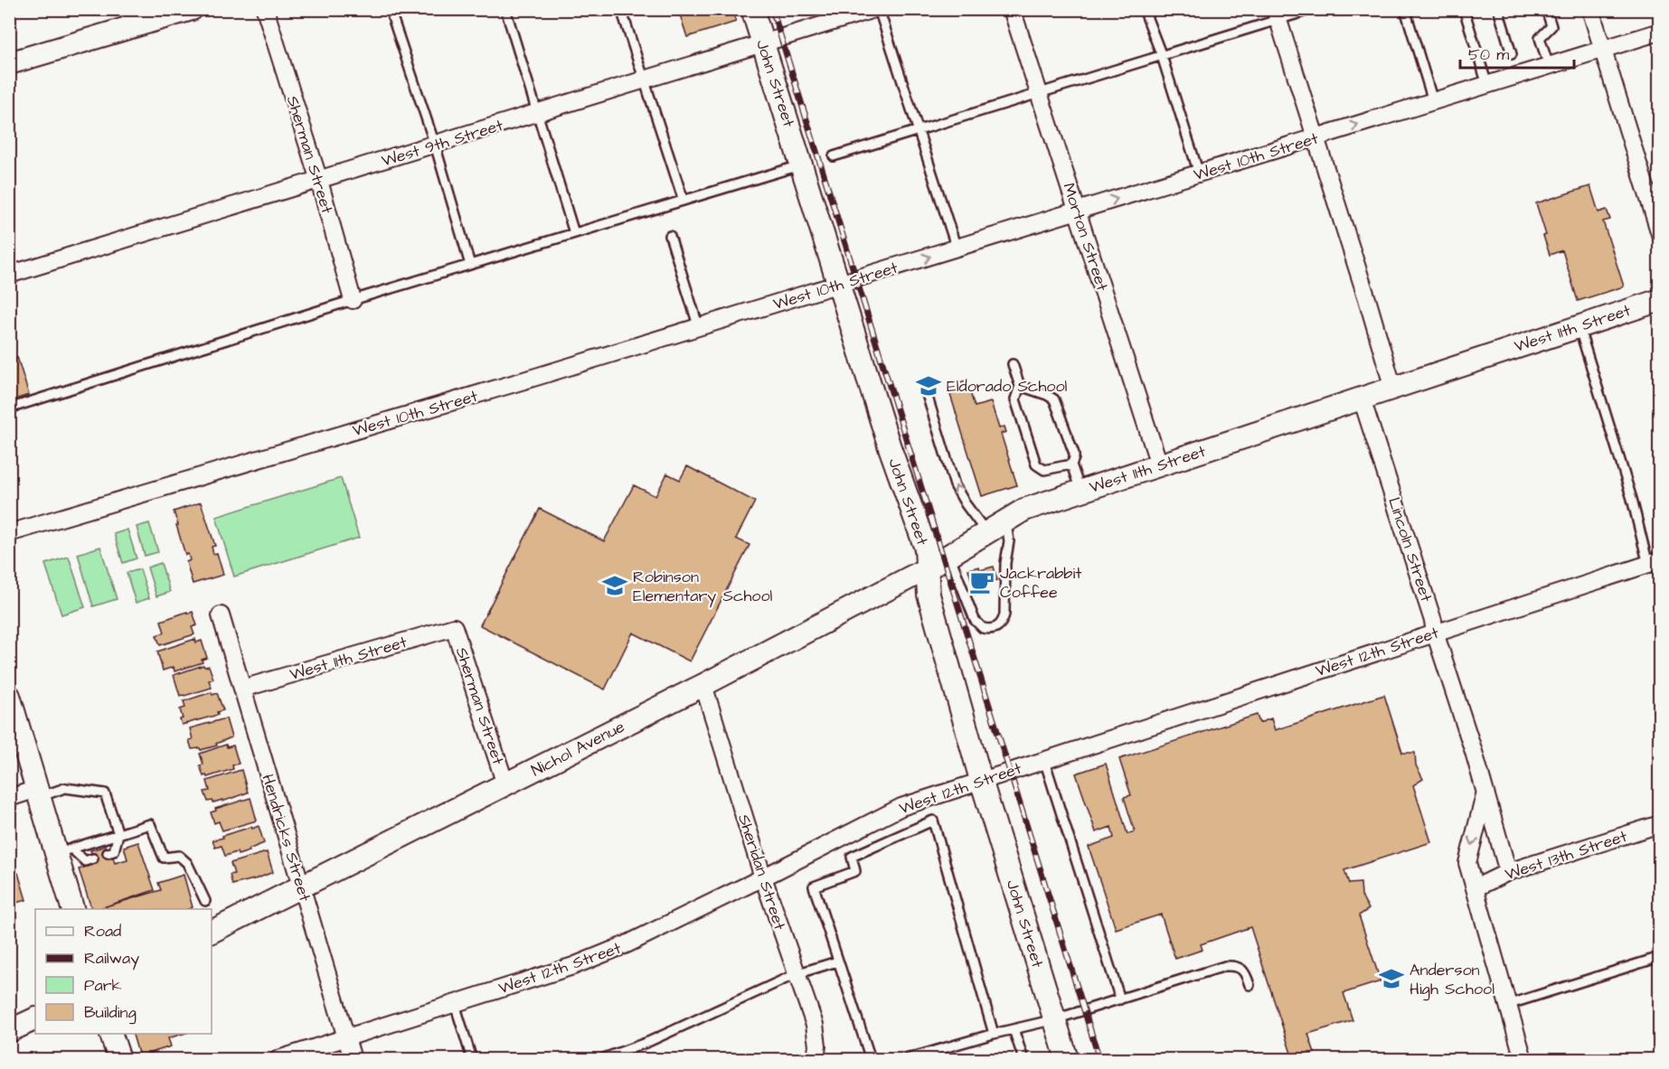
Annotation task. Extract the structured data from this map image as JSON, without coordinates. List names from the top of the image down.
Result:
{
  "streets": {
    "street": [
      "John Street",
      "West 9th Street",
      "Sherman Street",
      "West 10th Street",
      "Morton Street",
      "West 11th Street",
      "Lincoln Street",
      "West 12th Street",
      "Nichol Avenue",
      "Hendricks Street",
      "West 13th Street",
      "Sheridan Street"
    ]
  },
  "crossings": [
    ["John Street", "West 9th Street"],
    ["John Street", "West 10th Street"],
    ["John Street", "West 11th Street"],
    ["John Street", "West 12th Street"],
    ["John Street", "Nichol Avenue"],
    ["West 9th Street", "Sherman Street"],
    ["Sherman Street", "West 11th Street"],
    ["Sherman Street", "Nichol Avenue"],
    ["West 10th Street", "Morton Street"],
    ["Morton Street", "West 11th Street"],
    ["West 11th Street", "Lincoln Street"],
    ["West 11th Street", "Nichol Avenue"],
    ["West 11th Street", "Hendricks Street"],
    ["Lincoln Street", "West 12th Street"],
    ["Lincoln Street", "West 13th Street"],
    ["West 12th Street", "Hendricks Street"],
    ["West 12th Street", "Sheridan Street"],
    ["Nichol Avenue", "Hendricks Street"],
    ["Nichol Avenue", "Sheridan Street"]
  ],
  "places": {
    "school or university": ["Eldorado School", "Robinson Elementary School", "Anderson High School"],
    "cafe": ["Jackrabbit Coffee"]
  },
  "legend": [
    "Road",
    "Railway",
    "Park",
    "Building"
  ],
  "scale_bar": "50 m"
}
